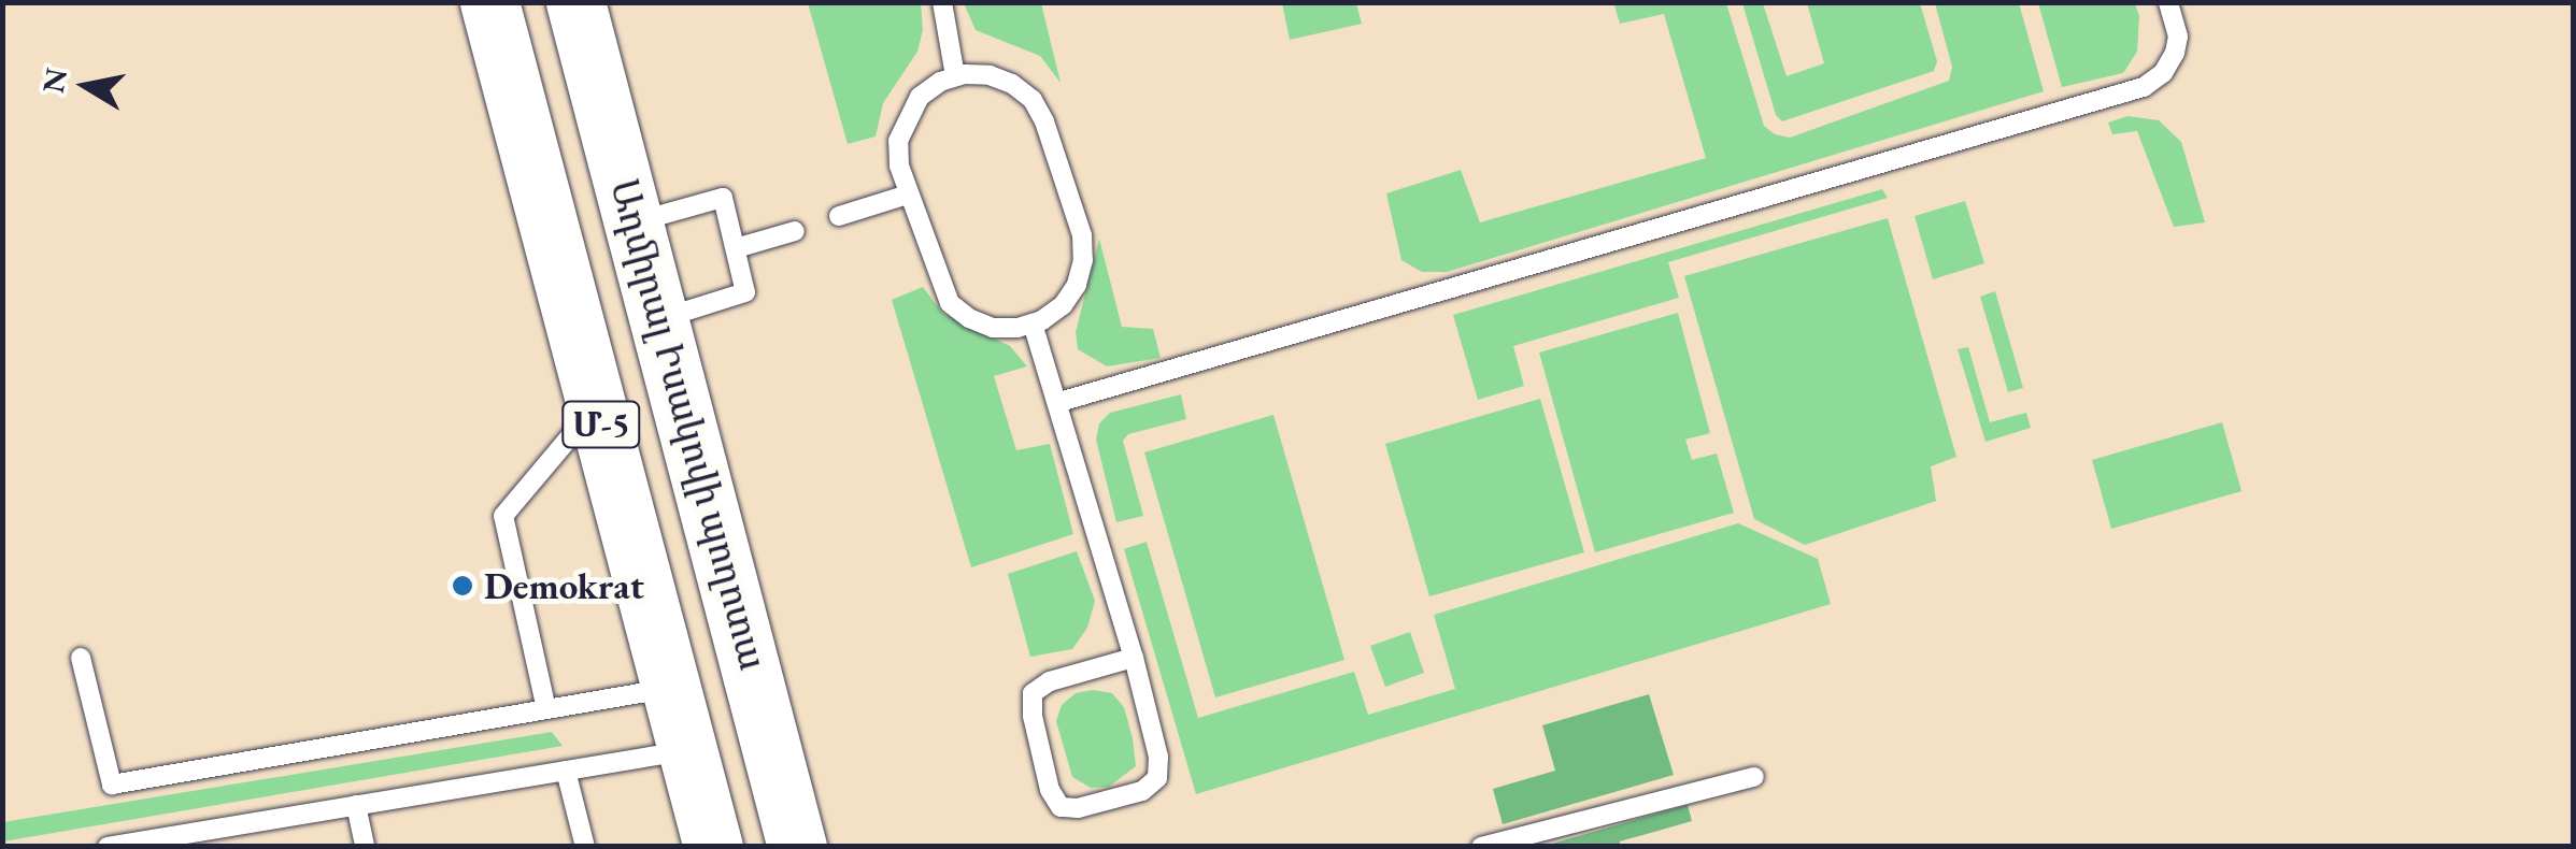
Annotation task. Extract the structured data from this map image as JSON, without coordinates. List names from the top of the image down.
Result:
{
  "streets": {
    "highway": ["Մ-5", "Ադմիրալ Իսակովի պողոտա"]
  },
  "places": ["Demokrat"],
  "north": "left"
}
